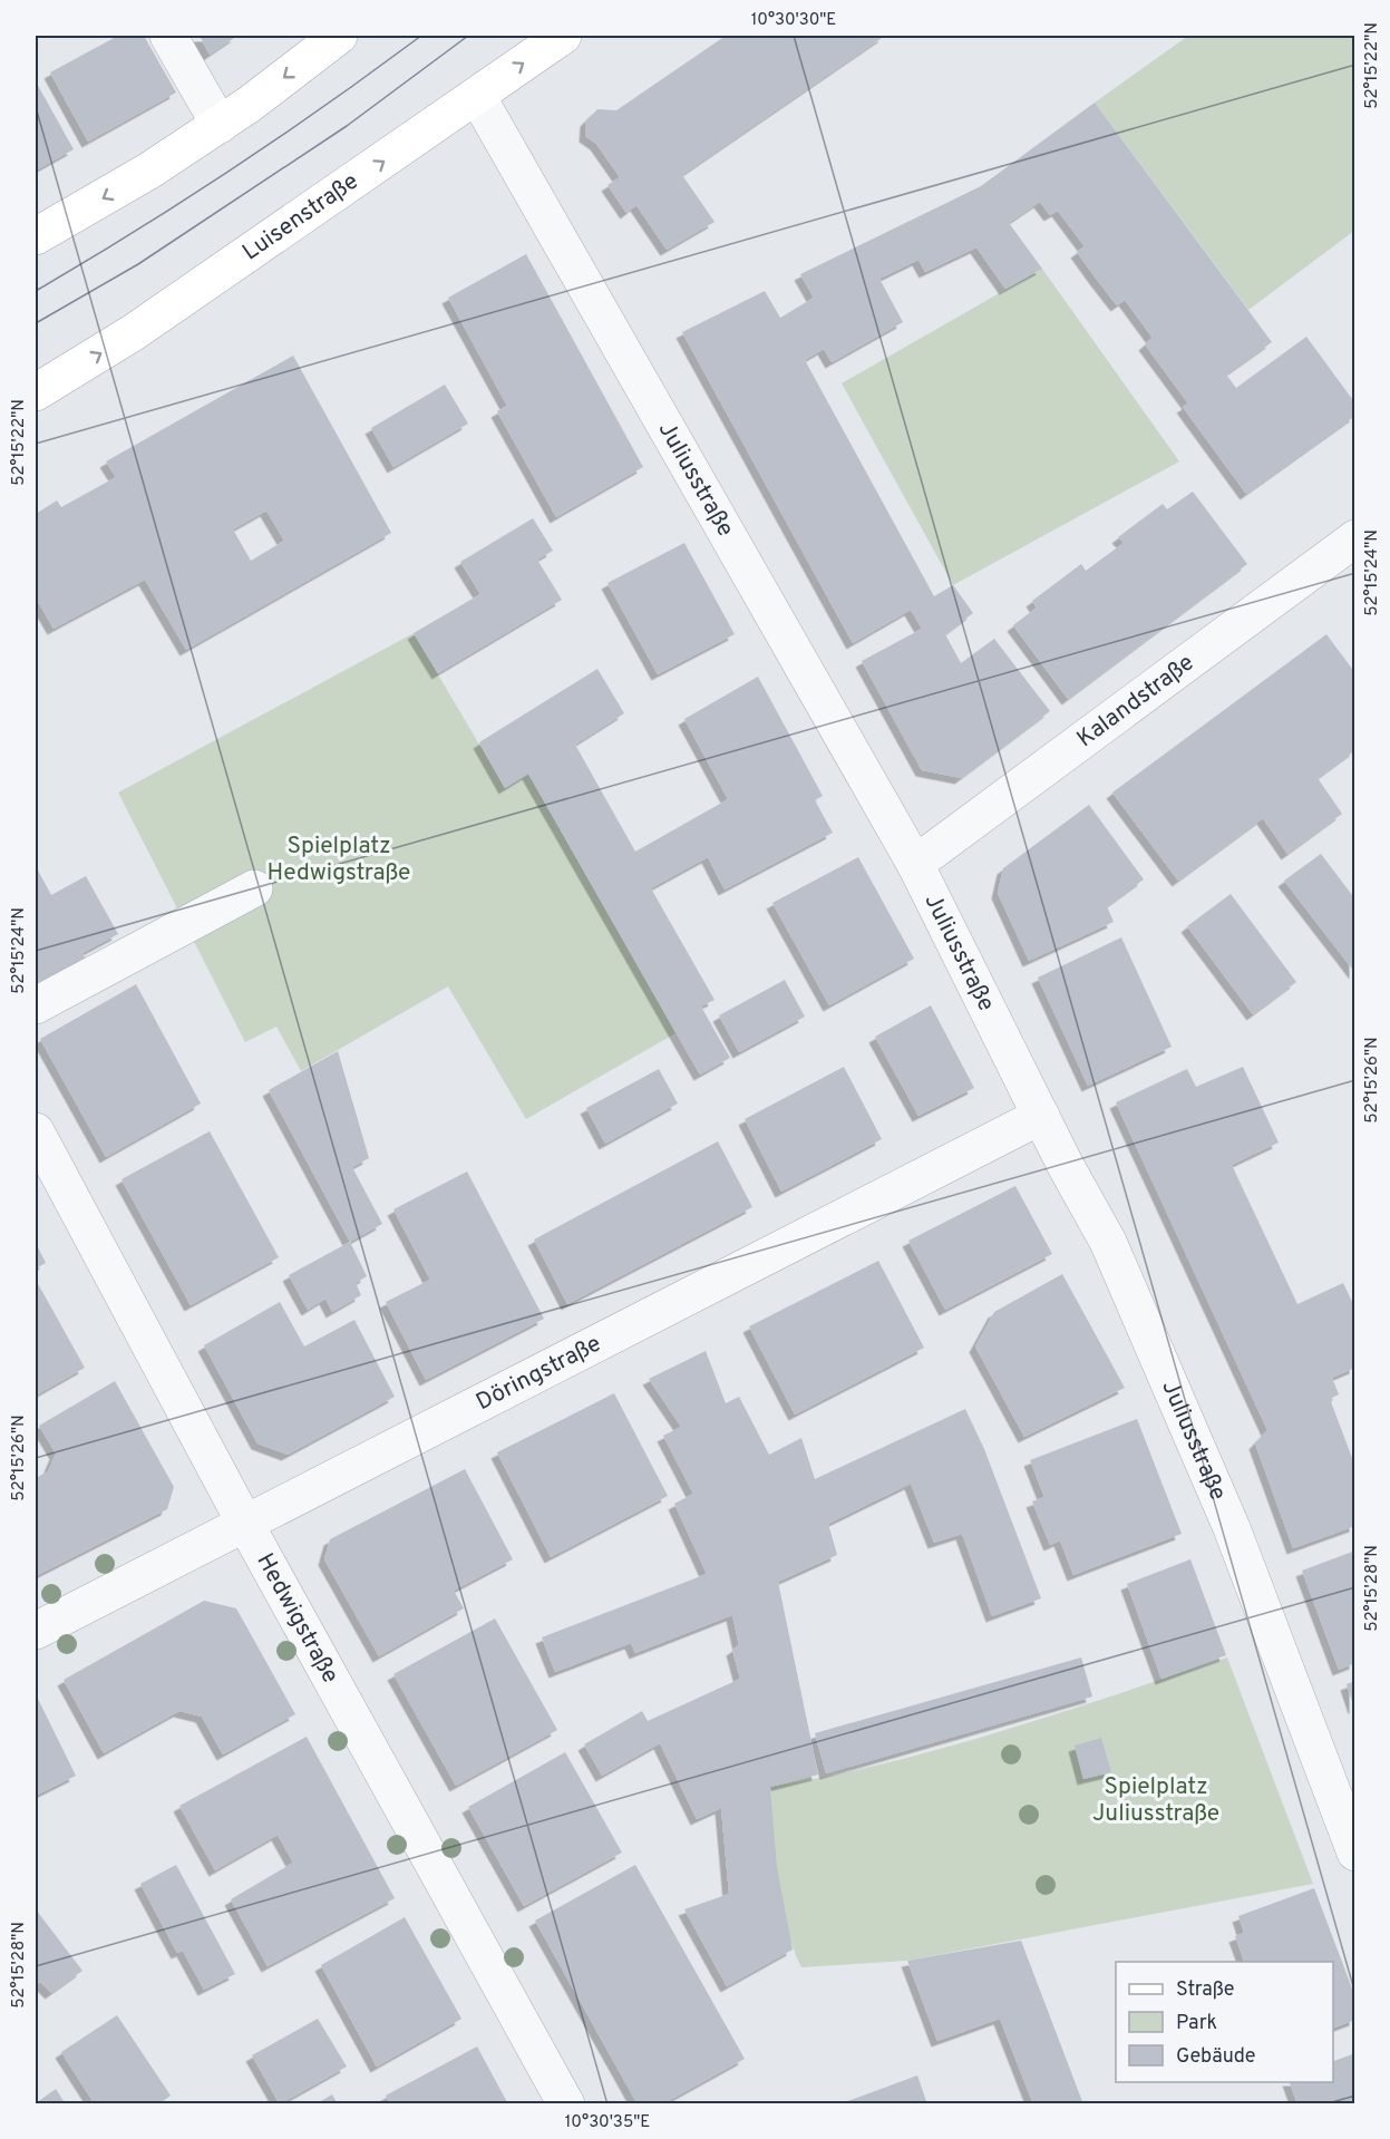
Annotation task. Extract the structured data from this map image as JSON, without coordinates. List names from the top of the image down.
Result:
{
  "streets": {
    "main road": ["Luisenstraße"],
    "street": [
      "Juliusstraße",
      "Kalandstraße",
      "Döringstraße",
      "Hedwigstraße"
    ]
  },
  "crossings": [
    ["Luisenstraße", "Juliusstraße"],
    ["Juliusstraße", "Kalandstraße"],
    ["Juliusstraße", "Döringstraße"],
    ["Döringstraße", "Hedwigstraße"]
  ],
  "parks": ["Spielplatz Hedwigstraße", "Spielplatz Juliusstraße"],
  "legend": ["Straße", "Park", "Gebäude"],
  "coordinates": [
    "10°30'30\"E",
    "52°15'22\"N",
    "52°15'24\"N",
    "52°15'26\"N",
    "52°15'28\"N",
    "10°30'35\"E"
  ]
}
